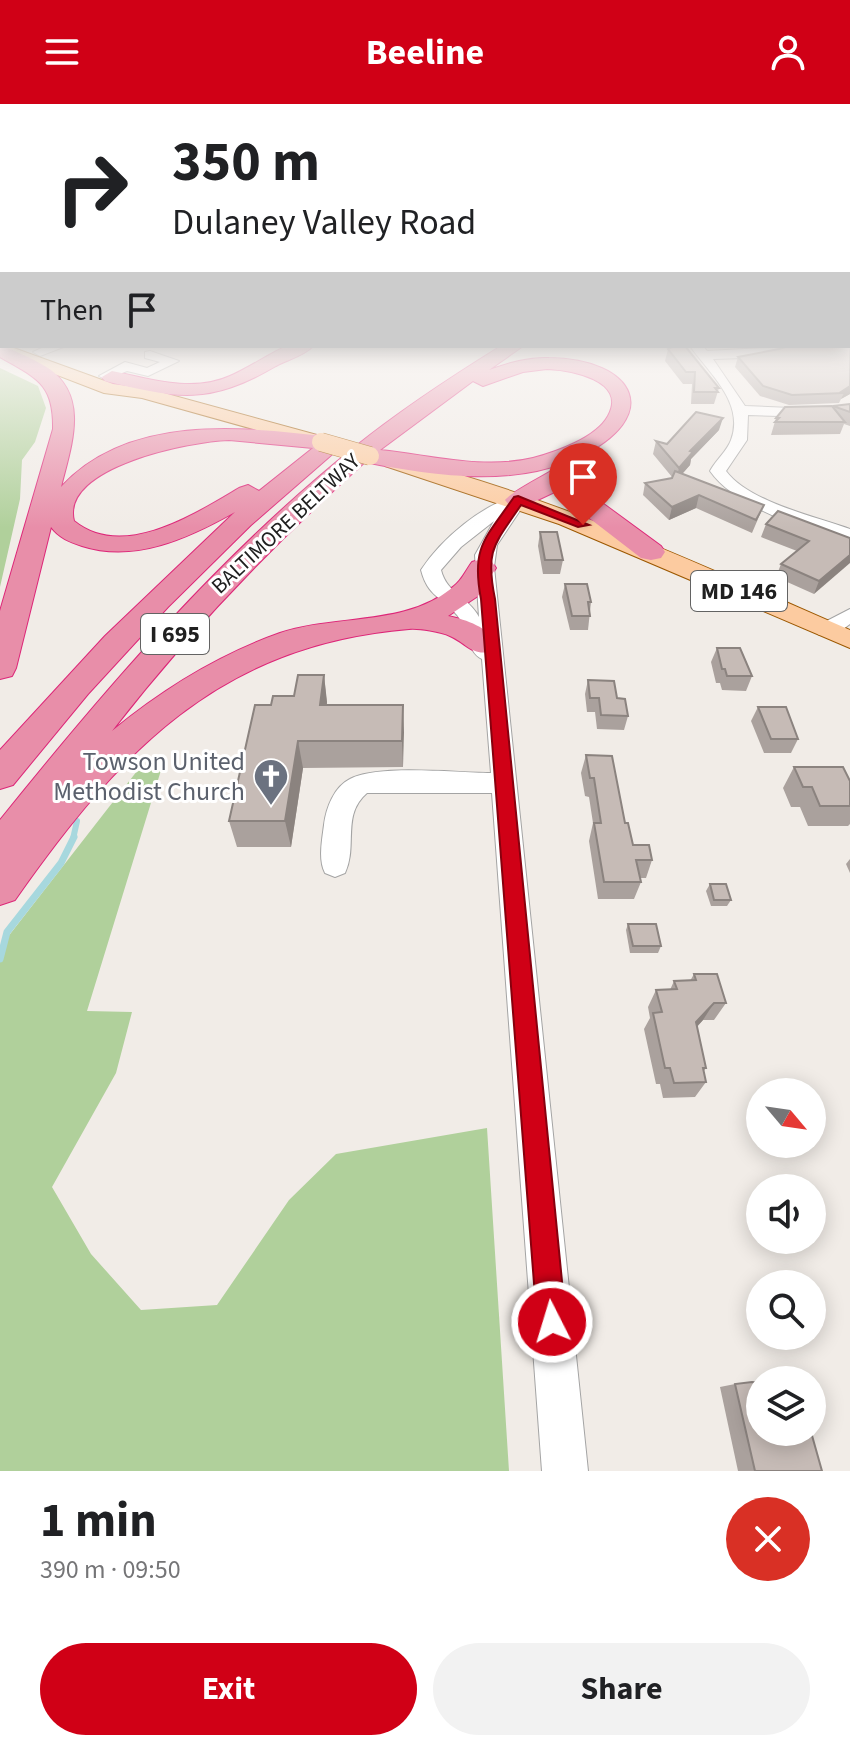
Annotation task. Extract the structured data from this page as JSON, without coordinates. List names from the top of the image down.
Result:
{
  "streets": {
    "highway": ["BALTIMORE BELTWAY", "I 695"],
    "main road": ["MD 146"]
  },
  "places": {
    "church": ["Towson United Methodist Church"]
  },
  "north": "bottom right",
  "page": {
    "header": "Beeline",
    "turn": ["350 m", "Dulaney Valley Road"],
    "then": "Then",
    "heading": ["1 min", "390 m · 09:50"],
    "buttons": ["Exit", "Share"]
  }
}
